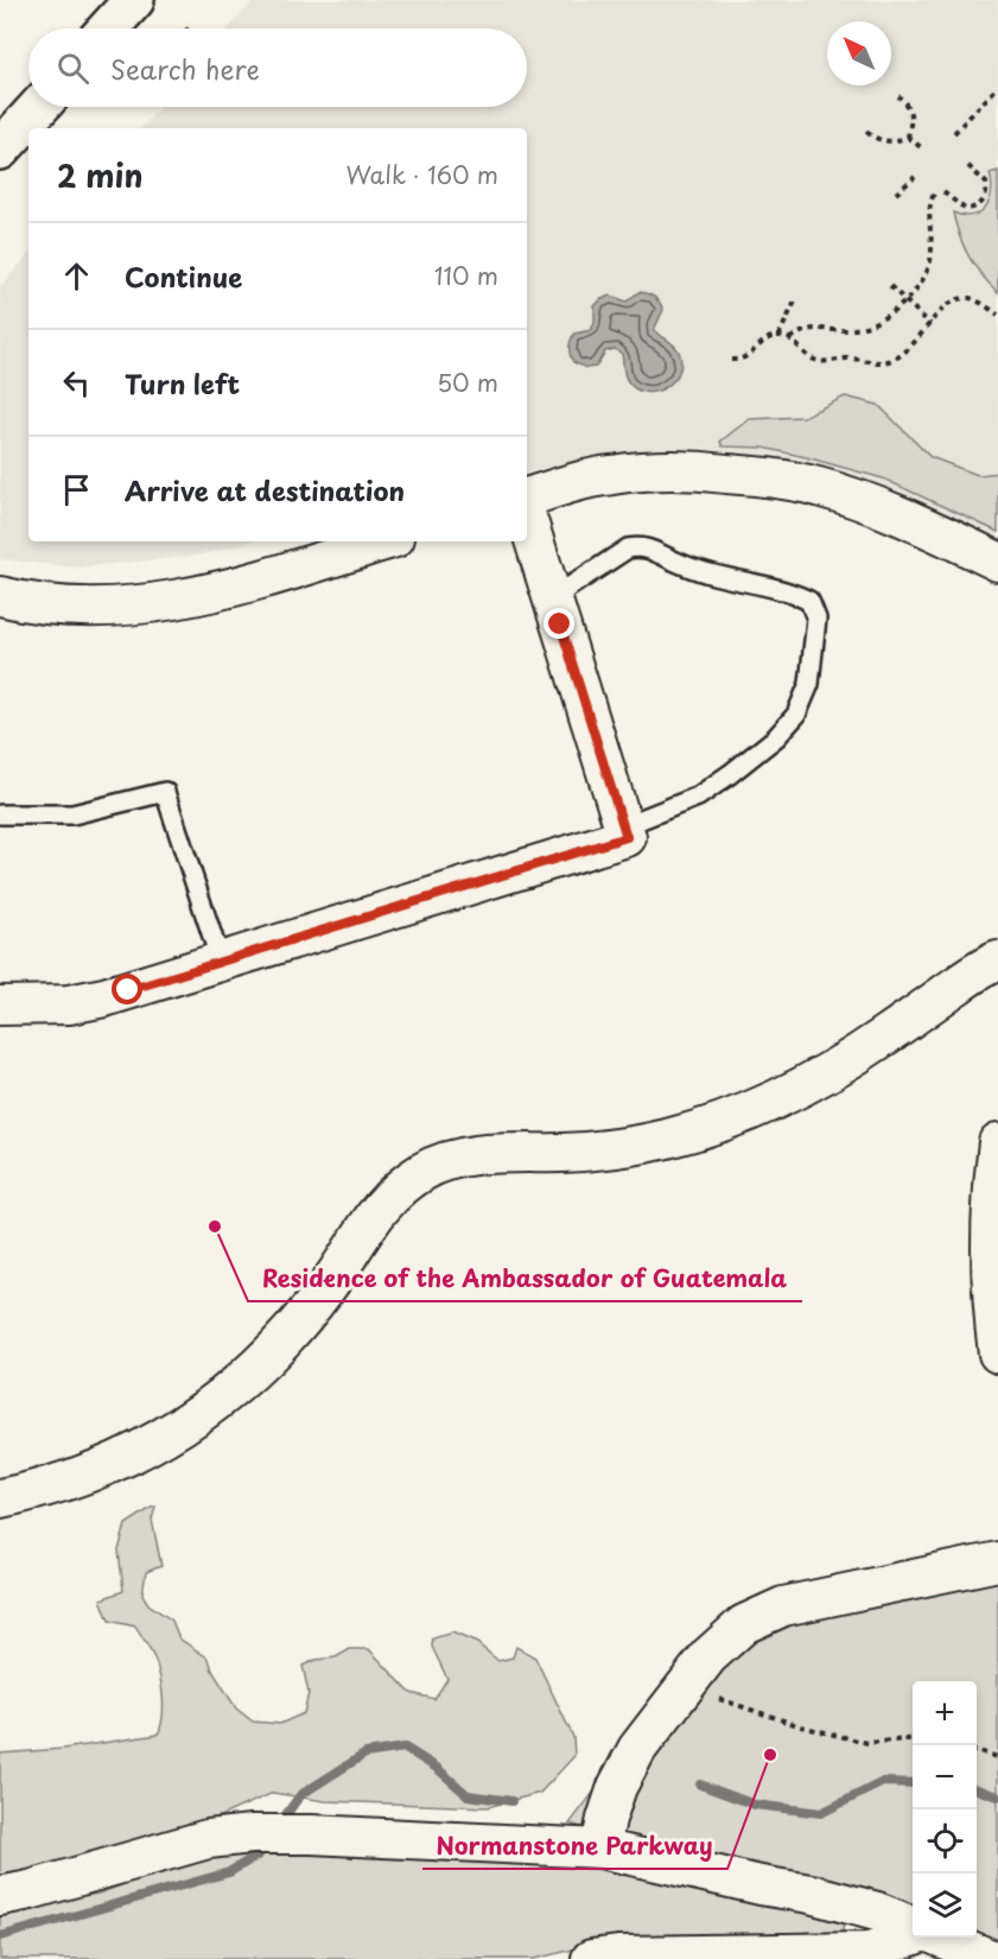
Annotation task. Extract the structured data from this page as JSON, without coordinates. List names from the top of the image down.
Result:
{
  "places": ["Residence of the Ambassador of Guatemala", "Normanstone Parkway"],
  "north": "top left",
  "page": {
    "search": "Search here",
    "heading": ["2 min", "Walk · 160 m"],
    "list": [
      ["Continue", "110 m"],
      ["Turn left", "50 m"],
      "Arrive at destination"
    ],
    "map_buttons": ["+", "−"]
  }
}
